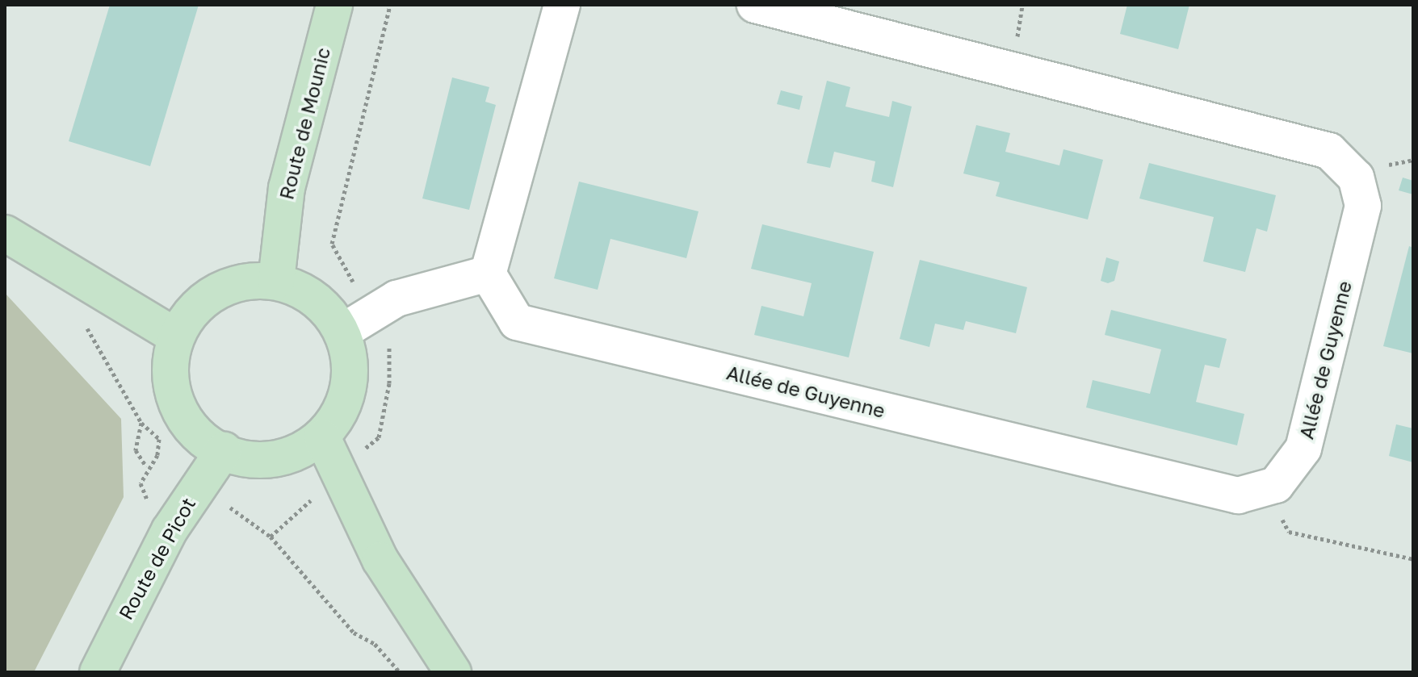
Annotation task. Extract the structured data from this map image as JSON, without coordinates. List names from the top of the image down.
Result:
{
  "streets": {
    "main road": ["Route de Mounic", "Route de Picot"],
    "street": ["Allée de Guyenne"]
  },
  "crossings": [
    ["Route de Mounic", "Route de Picot"]
  ]
}
